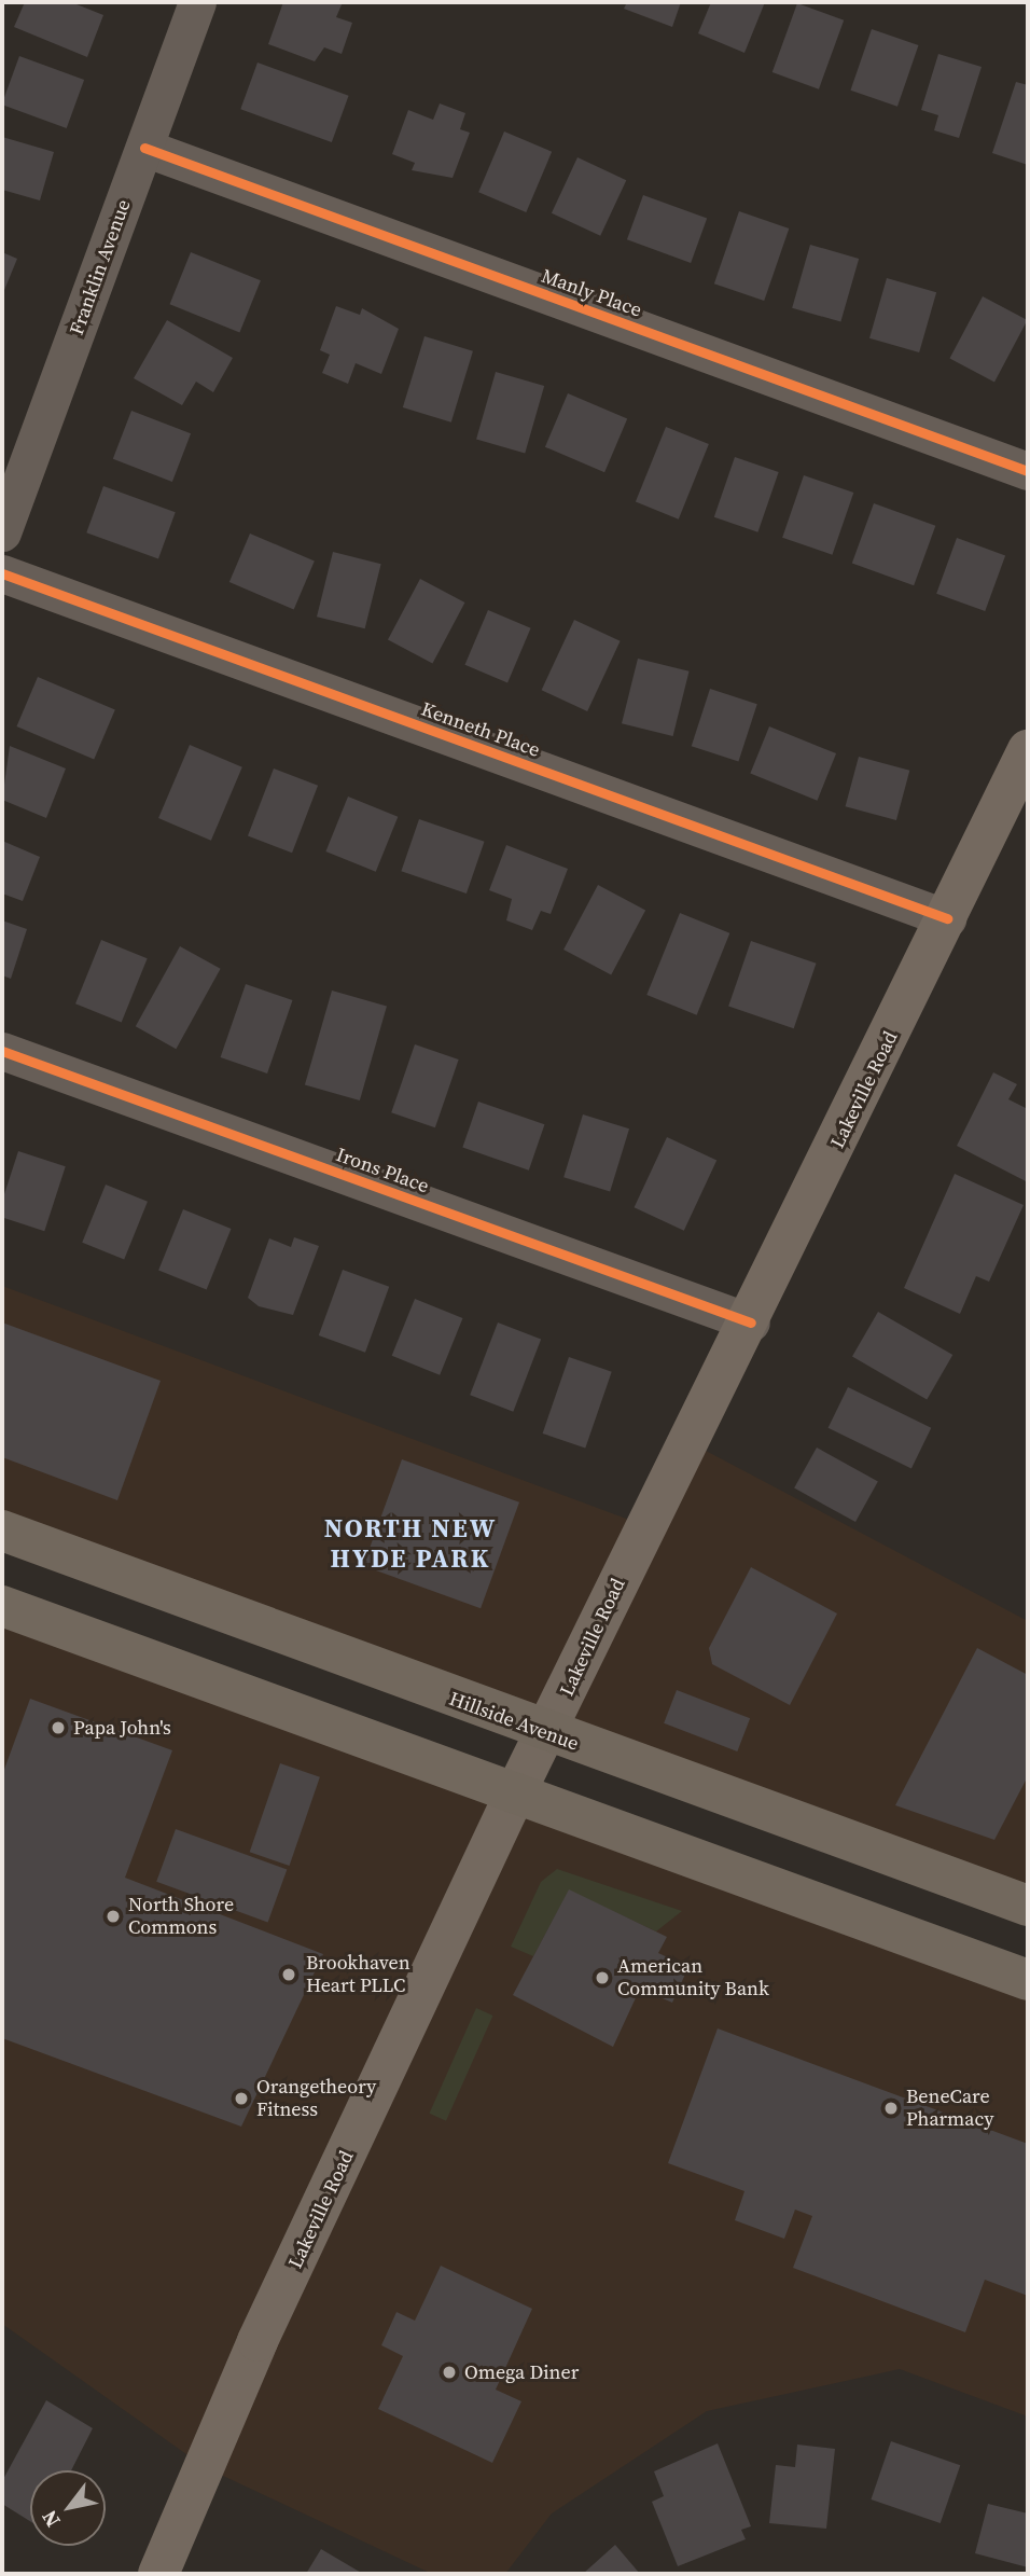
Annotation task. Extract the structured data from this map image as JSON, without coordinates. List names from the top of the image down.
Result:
{
  "streets": {
    "main road": ["Lakeville Road", "Hillside Avenue"],
    "street": [
      "Franklin Avenue",
      "Manly Place",
      "Kenneth Place",
      "Irons Place"
    ]
  },
  "crossings": [
    ["Franklin Avenue", "Manly Place"],
    ["Kenneth Place", "Lakeville Road"],
    ["Lakeville Road", "Irons Place"],
    ["Lakeville Road", "Hillside Avenue"]
  ],
  "districts": ["NORTH NEW HYDE PARK"],
  "places": [
    "Papa John's",
    "North Shore Commons",
    "Brookhaven Heart PLLC",
    "American Community Bank",
    "Orangetheory Fitness",
    "BeneCare Pharmacy",
    "Omega Diner"
  ],
  "north": "bottom left"
}
